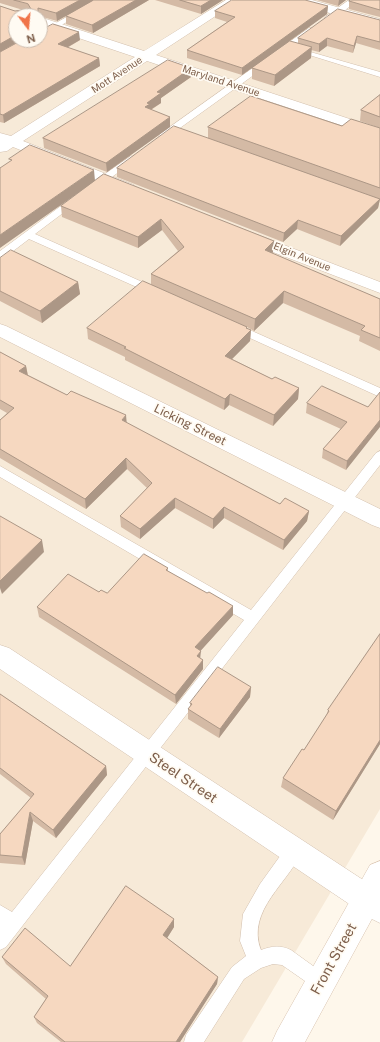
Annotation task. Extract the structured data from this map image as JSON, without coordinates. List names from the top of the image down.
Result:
{
  "streets": {
    "street": [
      "Mott Avenue",
      "Maryland Avenue",
      "Elgin Avenue",
      "Licking Street",
      "Steel Street",
      "Front Street"
    ]
  },
  "crossings": [
    ["Mott Avenue", "Maryland Avenue"],
    ["Steel Street", "Front Street"]
  ],
  "north": "bottom"
}
